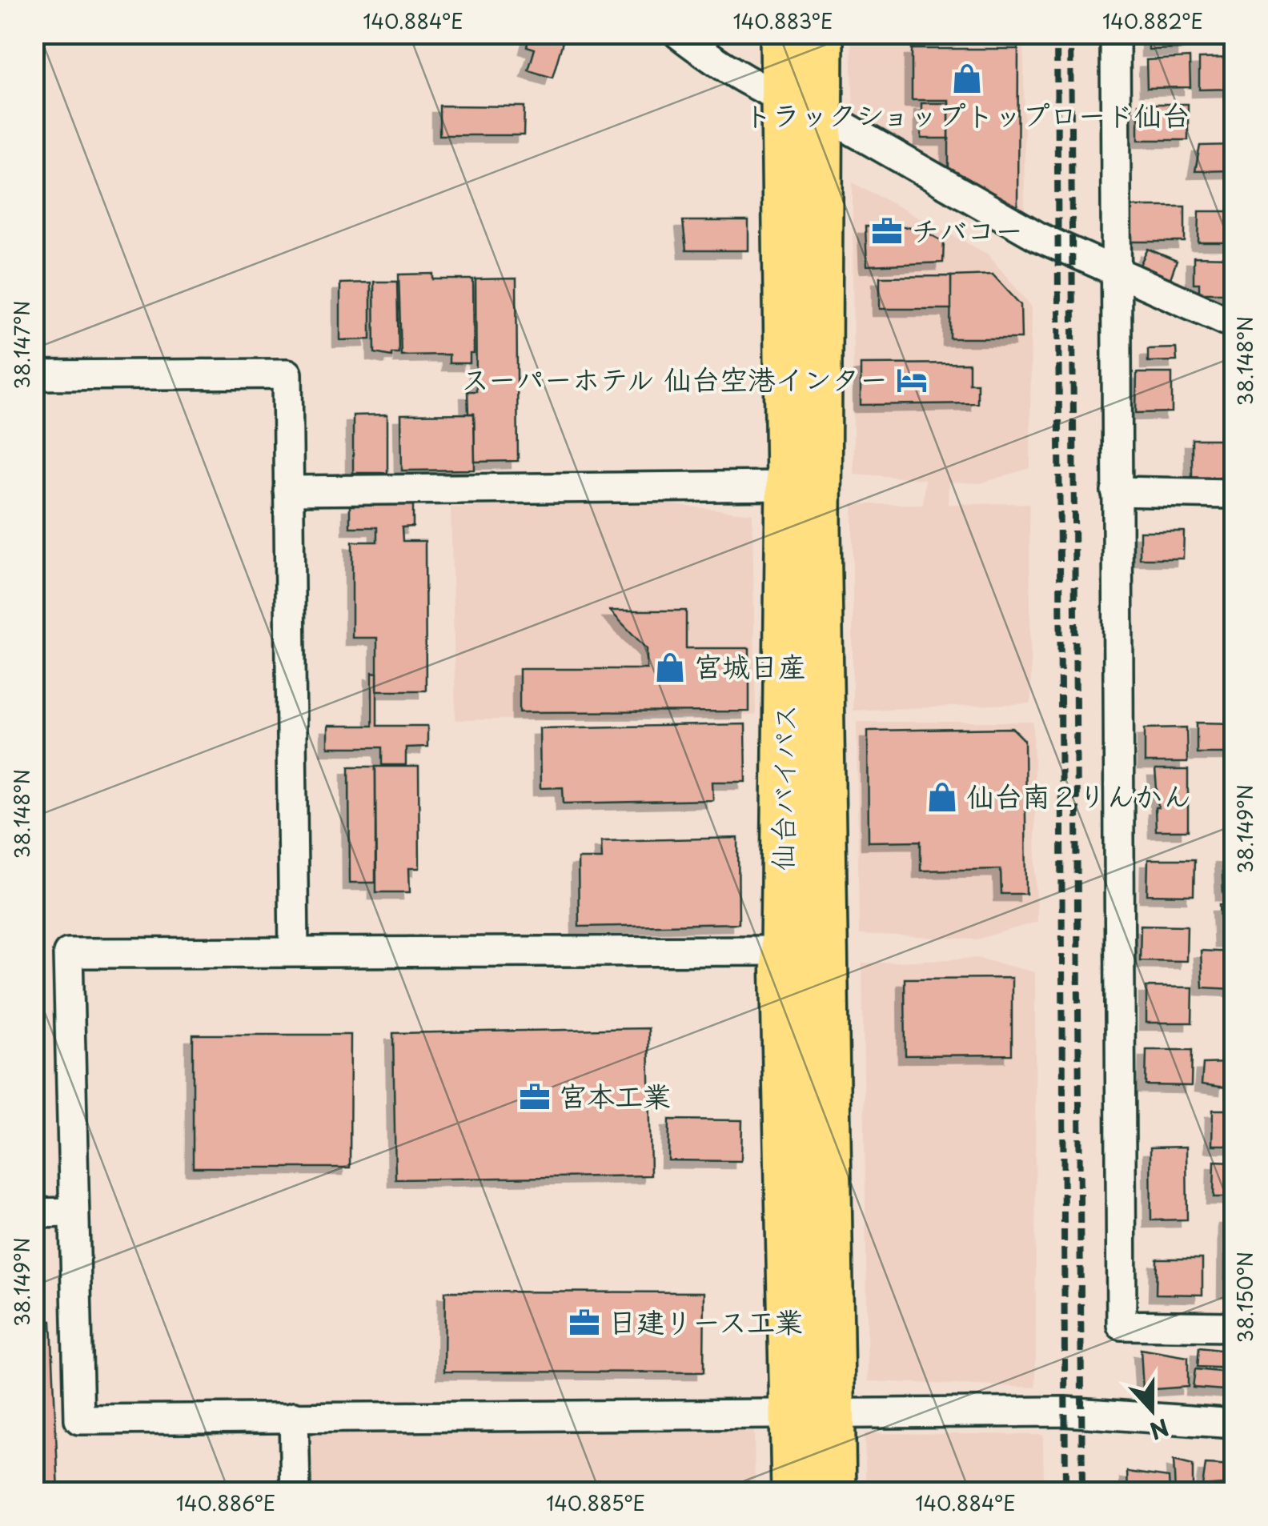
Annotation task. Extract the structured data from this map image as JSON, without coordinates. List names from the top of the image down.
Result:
{
  "streets": {
    "highway": ["仙台バイパス"]
  },
  "places": {
    "shop": ["トラックショップトップロード仙台", "宮城日産", "仙台南２りんかん"],
    "office": ["チバコー", "宮本工業", "日建リース工業"],
    "hotel": ["スーパーホテル 仙台空港インター"]
  },
  "north": "bottom",
  "coordinates": [
    "140.884°E",
    "140.883°E",
    "140.882°E",
    "38.147°N",
    "38.148°N",
    "38.149°N",
    "38.150°N",
    "140.886°E",
    "140.885°E"
  ]
}
